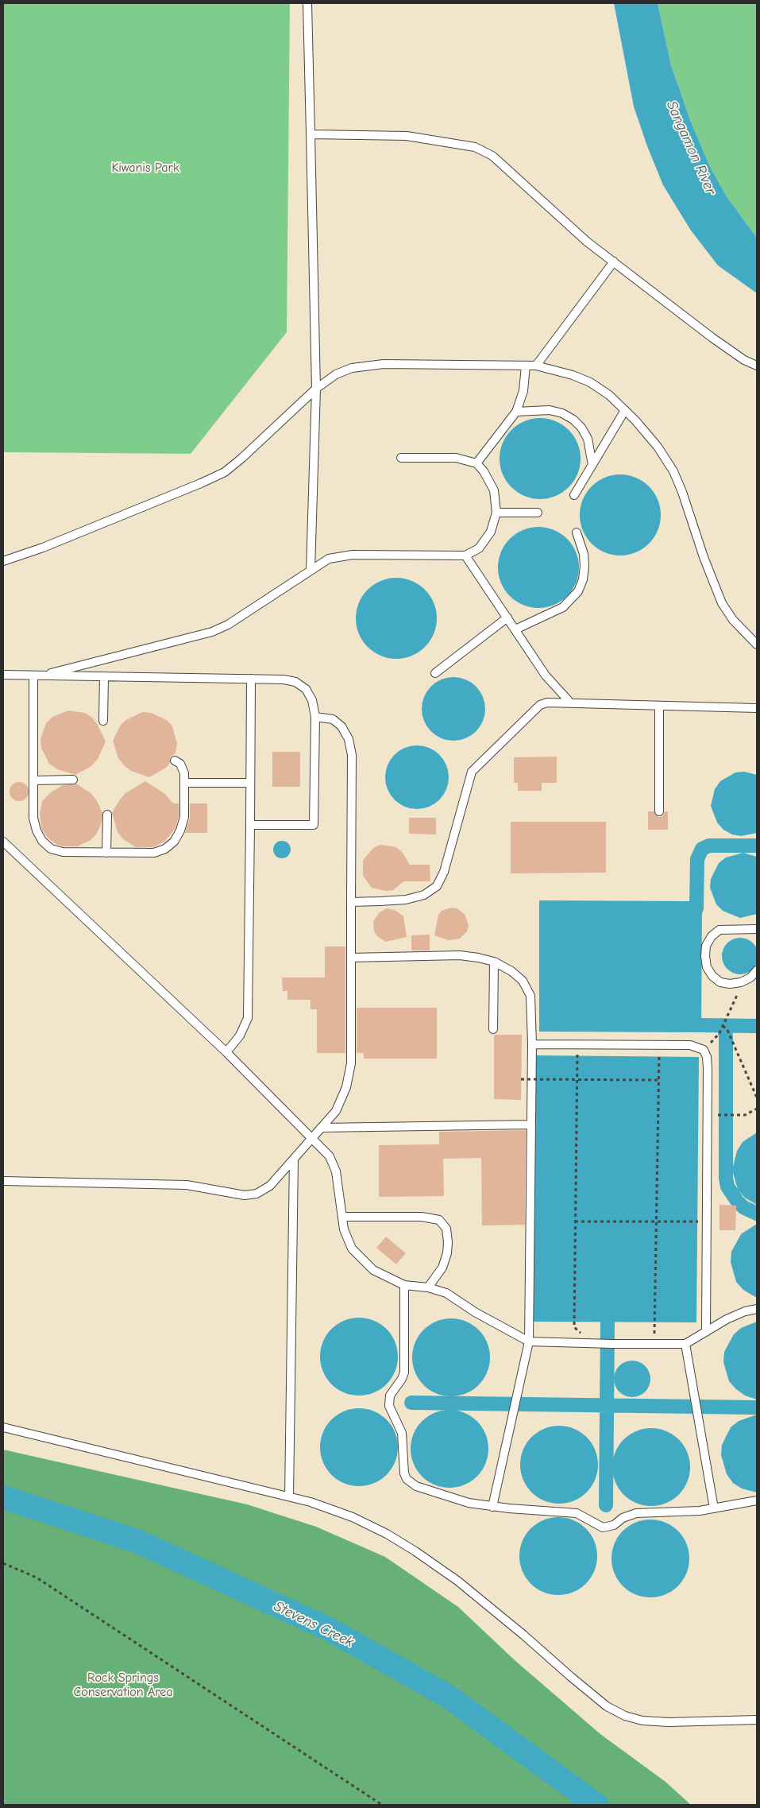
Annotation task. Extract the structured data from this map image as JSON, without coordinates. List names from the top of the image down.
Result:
{
  "water": ["Sangamon River", "Stevens Creek"],
  "parks": ["Kiwanis Park", "Rock Springs Conservation Area"]
}
